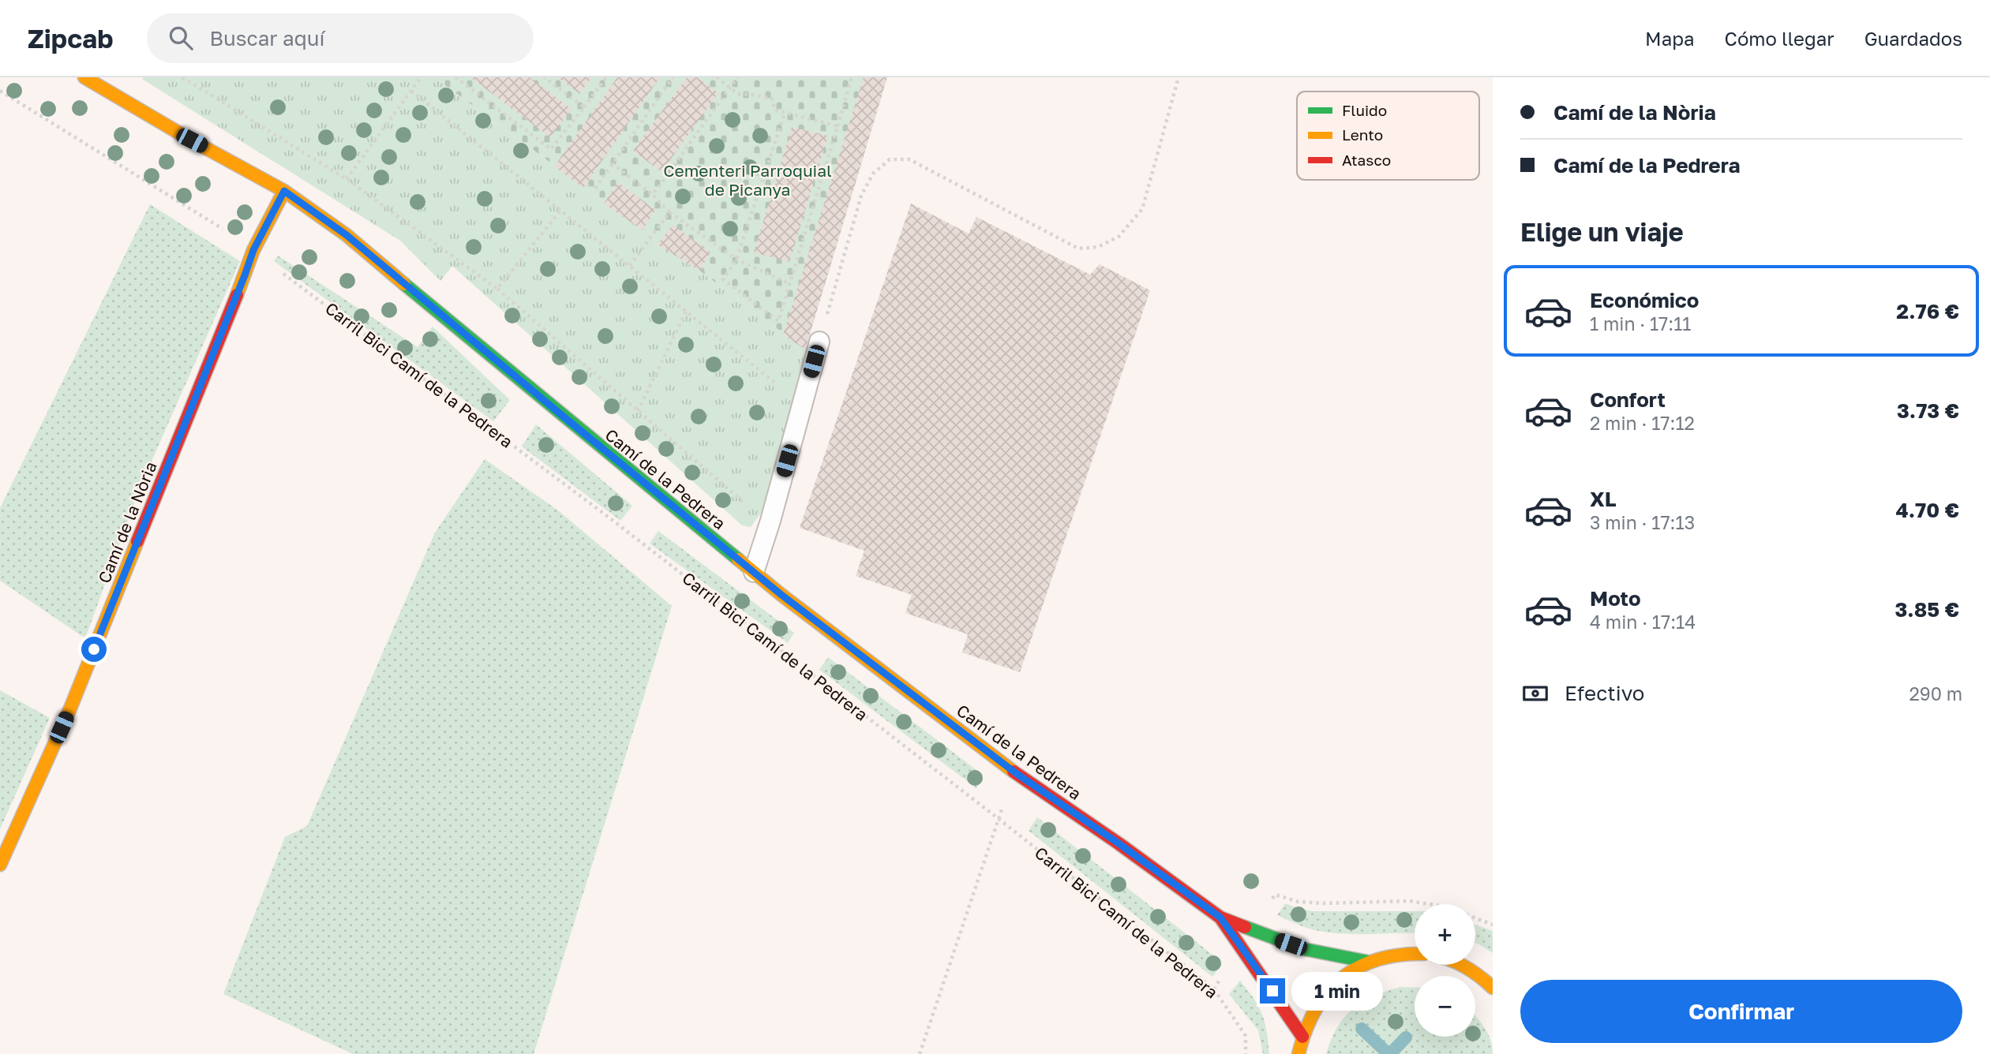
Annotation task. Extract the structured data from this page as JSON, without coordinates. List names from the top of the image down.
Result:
{
  "streets": {
    "street": ["Camí de la Pedrera", "Camí de la Nòria"],
    "path": ["Carril Bici Camí de la Pedrera"]
  },
  "crossings": [
    ["Camí de la Pedrera", "Camí de la Nòria"]
  ],
  "parks": ["Cementeri Parroquial de Picanya"],
  "legend": ["Fluido", "Lento", "Atasco"],
  "page": {
    "header": "Zipcab",
    "search": "Buscar aquí",
    "nav": ["Mapa", "Cómo llegar", "Guardados"],
    "banner": ["Camí de la Nòria", "Camí de la Pedrera"],
    "heading": "Elige un viaje",
    "list": [
      {
        "name": "Económico",
        "note": "1 min · 17:11",
        "value": "2.76 €"
      },
      {
        "name": "Confort",
        "note": "2 min · 17:12",
        "value": "3.73 €"
      },
      {
        "name": "XL",
        "note": "3 min · 17:13",
        "value": "4.70 €"
      },
      {
        "name": "Moto",
        "note": "4 min · 17:14",
        "value": "3.85 €"
      }
    ],
    "pay": ["Efectivo", "290 m"],
    "map_buttons": ["+", "−"],
    "buttons": "Confirmar",
    "bubble": "1 min"
  }
}
